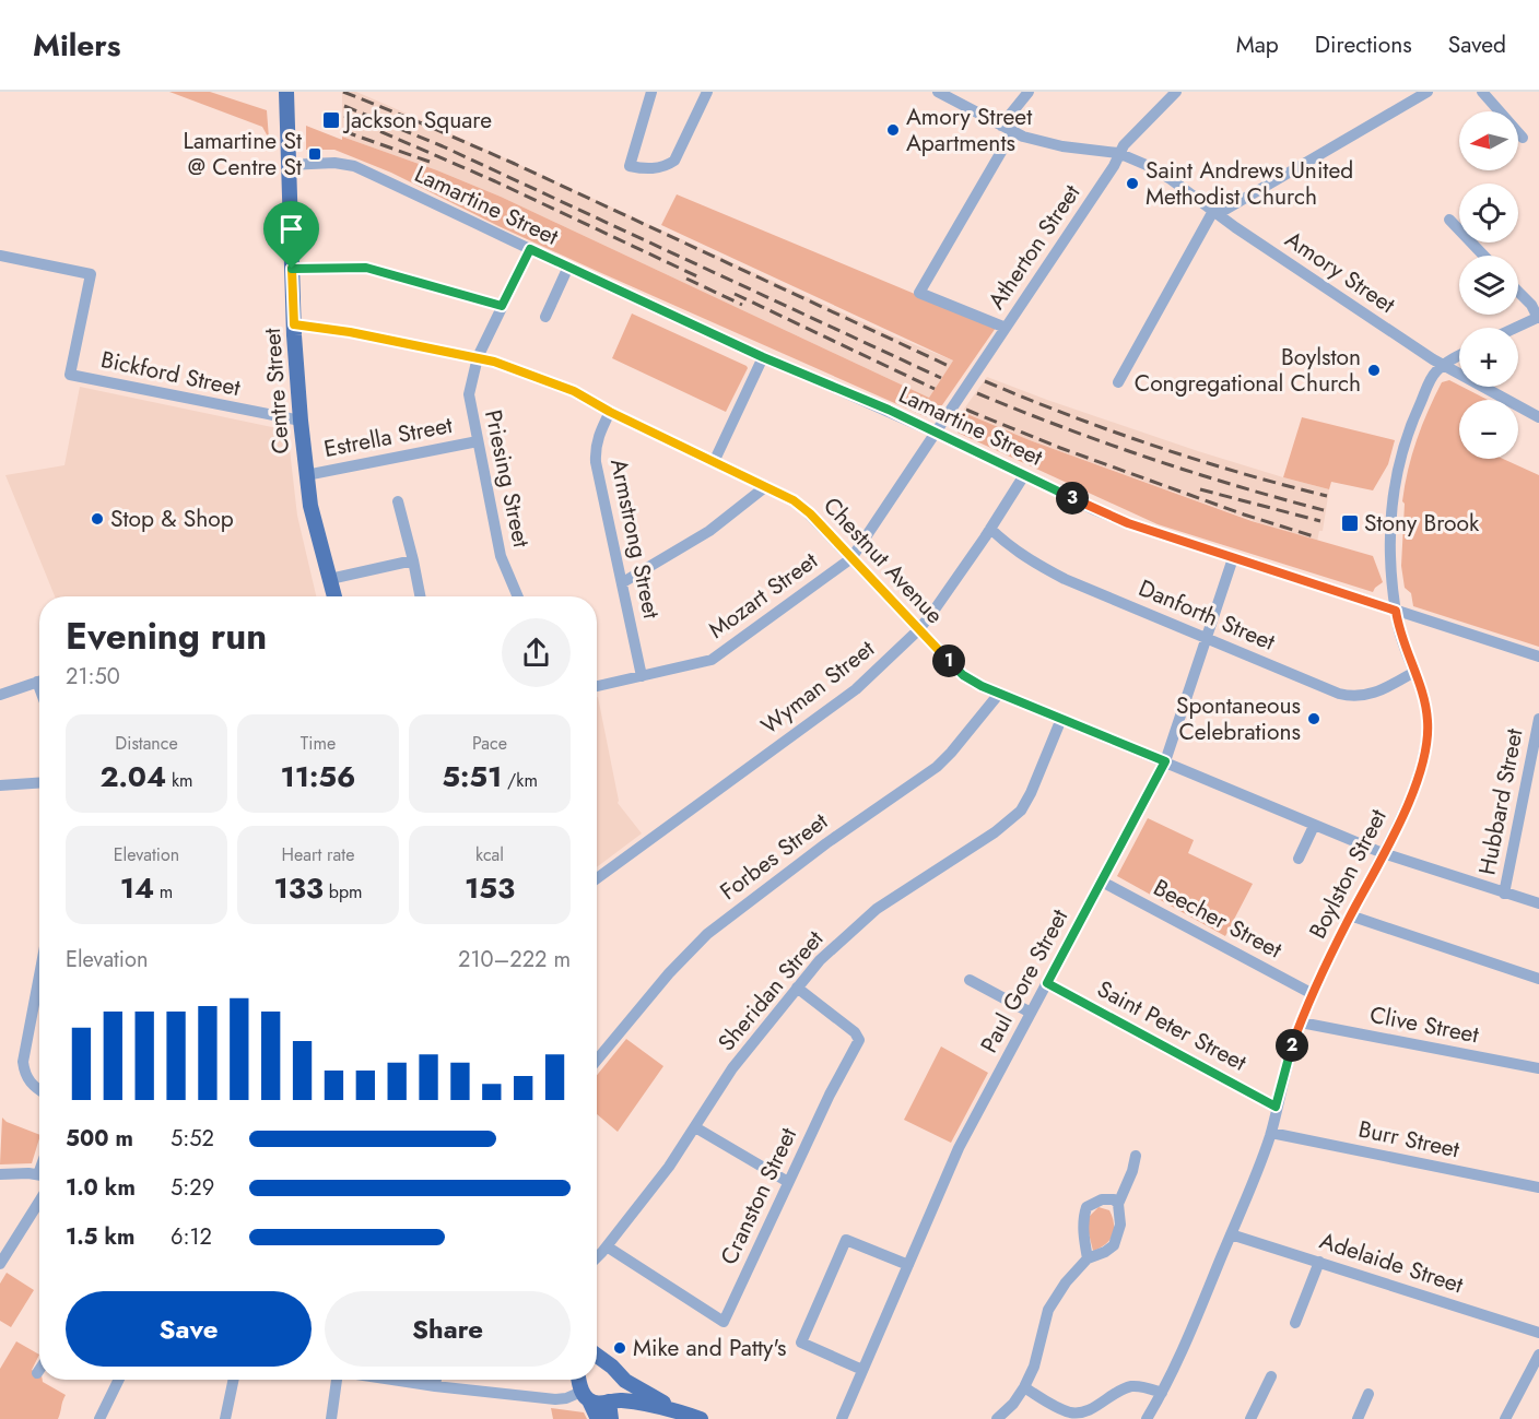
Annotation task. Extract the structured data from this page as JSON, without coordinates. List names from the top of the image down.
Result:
{
  "streets": {
    "main road": ["Centre Street"],
    "street": [
      "Lamartine Street",
      "Atherton Street",
      "Amory Street",
      "Bickford Street",
      "Estrella Street",
      "Priesing Street",
      "Armstrong Street",
      "Chestnut Avenue",
      "Mozart Street",
      "Danforth Street",
      "Wyman Street",
      "Hubbard Street",
      "Forbes Street",
      "Boylston Street",
      "Beecher Street",
      "Paul Gore Street",
      "Sheridan Street",
      "Clive Street",
      "Saint Peter Street",
      "Burr Street",
      "Cranston Street",
      "Adelaide Street"
    ]
  },
  "crossings": [
    ["Lamartine Street", "Atherton Street"],
    ["Lamartine Street", "Centre Street"],
    ["Lamartine Street", "Priesing Street"],
    ["Lamartine Street", "Mozart Street"],
    ["Lamartine Street", "Wyman Street"],
    ["Lamartine Street", "Boylston Street"],
    ["Lamartine Street", "Paul Gore Street"],
    ["Atherton Street", "Amory Street"],
    ["Atherton Street", "Mozart Street"],
    ["Amory Street", "Boylston Street"],
    ["Bickford Street", "Centre Street"],
    ["Centre Street", "Estrella Street"],
    ["Centre Street", "Chestnut Avenue"],
    ["Estrella Street", "Priesing Street"],
    ["Priesing Street", "Chestnut Avenue"],
    ["Armstrong Street", "Chestnut Avenue"],
    ["Armstrong Street", "Mozart Street"],
    ["Chestnut Avenue", "Mozart Street"],
    ["Chestnut Avenue", "Wyman Street"],
    ["Chestnut Avenue", "Hubbard Street"],
    ["Chestnut Avenue", "Forbes Street"],
    ["Chestnut Avenue", "Boylston Street"],
    ["Chestnut Avenue", "Paul Gore Street"],
    ["Chestnut Avenue", "Sheridan Street"],
    ["Danforth Street", "Wyman Street"],
    ["Danforth Street", "Boylston Street"],
    ["Danforth Street", "Paul Gore Street"],
    ["Boylston Street", "Beecher Street"],
    ["Boylston Street", "Clive Street"],
    ["Boylston Street", "Saint Peter Street"],
    ["Boylston Street", "Burr Street"],
    ["Boylston Street", "Adelaide Street"],
    ["Beecher Street", "Paul Gore Street"],
    ["Paul Gore Street", "Saint Peter Street"],
    ["Sheridan Street", "Cranston Street"]
  ],
  "places": {
    "transit": ["Jackson Square", "Lamartine St @ Centre St", "Stony Brook"],
    "other": [
      "Amory Street Apartments",
      "Saint Andrews United Methodist Church",
      "Boylston Congregational Church",
      "Stop & Shop",
      "Spontaneous Celebrations",
      "Mike and Patty's"
    ]
  },
  "north": "left",
  "page": {
    "header": "Milers",
    "nav": ["Map", "Directions", "Saved"],
    "map_buttons": ["+", "−"],
    "pins": ["3", "1", "2"],
    "heading": ["Evening run", "21:50"],
    "stats": [
      ["Distance", "2.04 km"],
      ["Time", "11:56"],
      ["Pace", "5:51 /km"],
      ["Elevation", "14 m"],
      ["Heart rate", "133 bpm"],
      ["kcal", "153"]
    ],
    "chart": ["Elevation", "210–222 m"],
    "list": [
      {
        "name": "500 m",
        "note": "5:52"
      },
      {
        "name": "1.0 km",
        "note": "5:29"
      },
      {
        "name": "1.5 km",
        "note": "6:12"
      }
    ],
    "buttons": ["Save", "Share"]
  }
}
